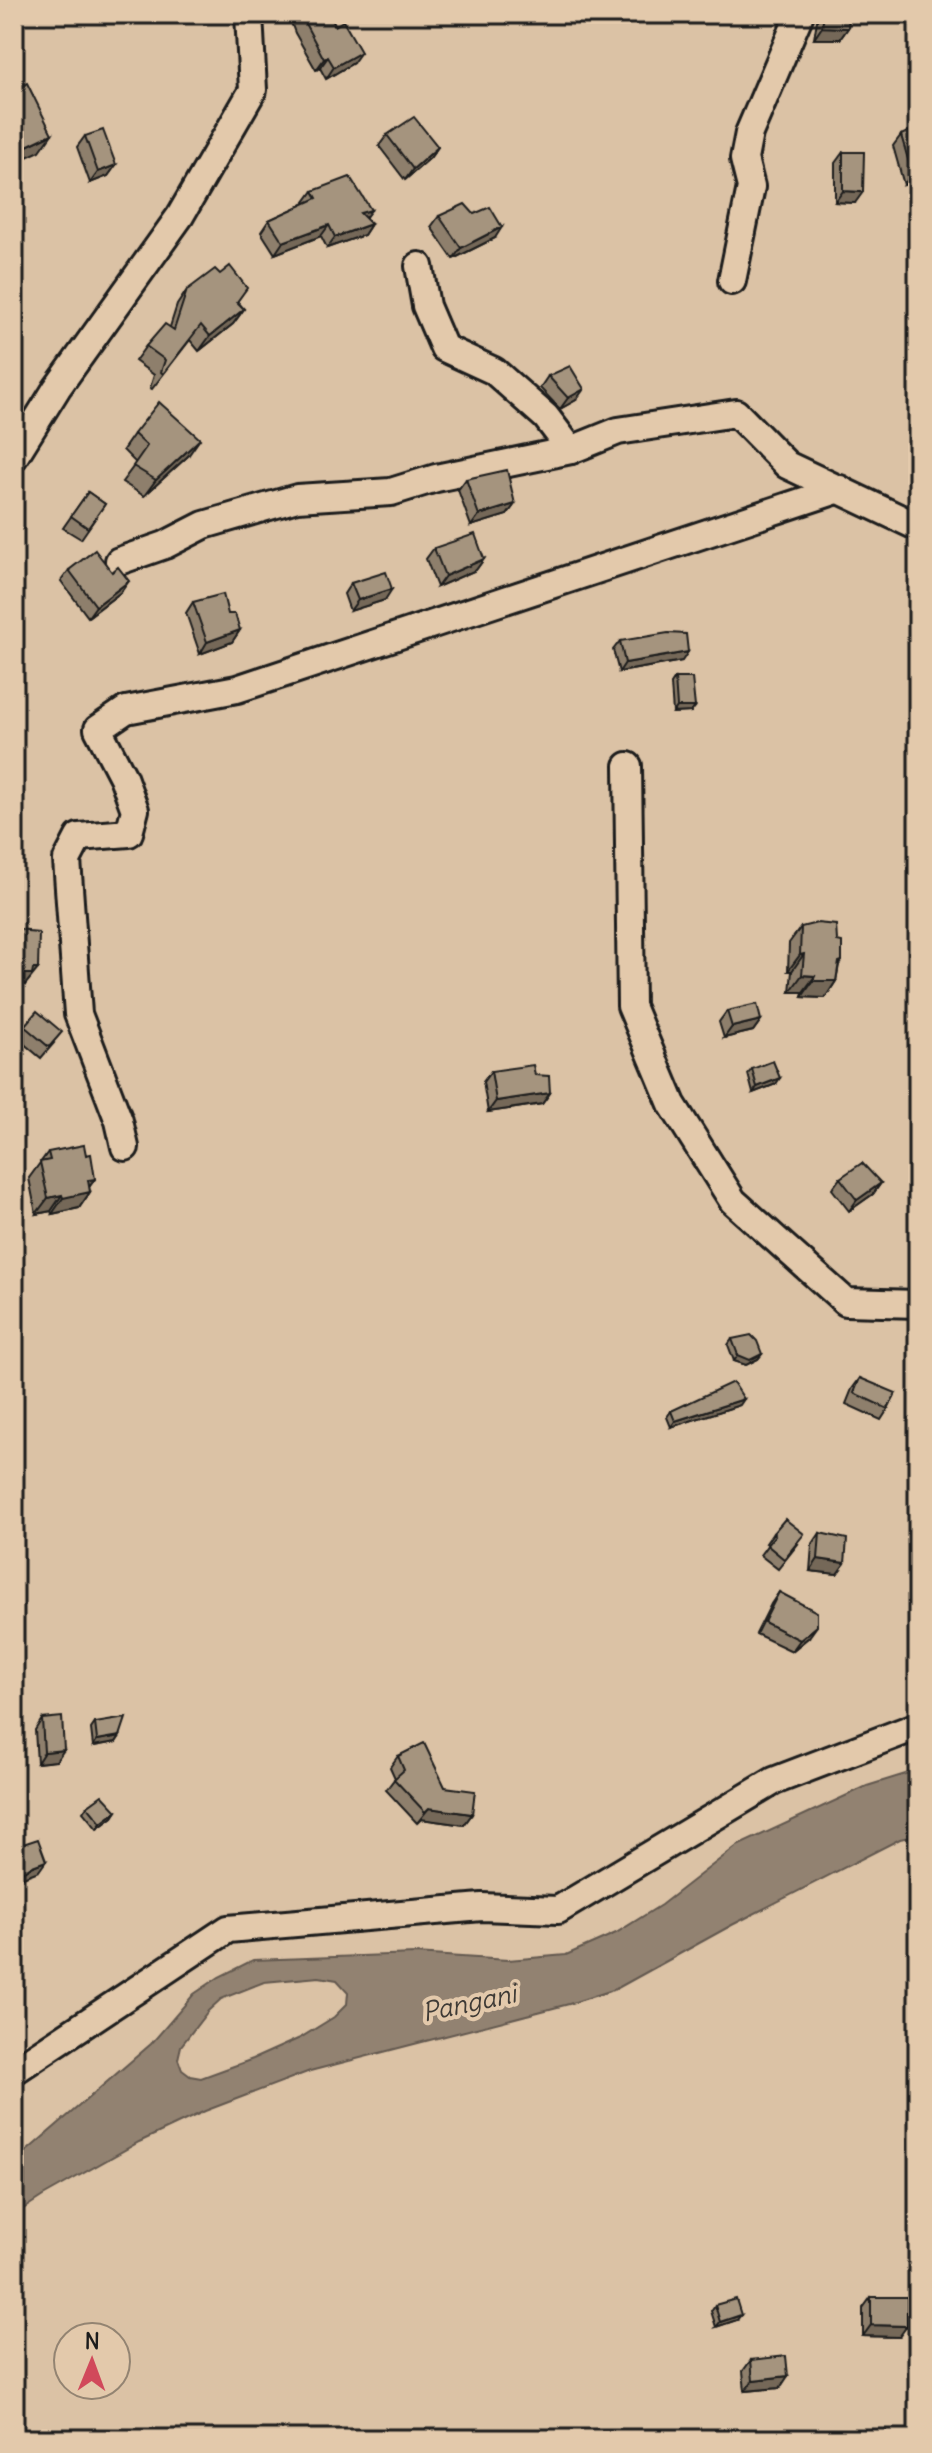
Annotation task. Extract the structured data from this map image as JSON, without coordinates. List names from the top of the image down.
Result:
{
  "water": ["Pangani"],
  "north": "top"
}
